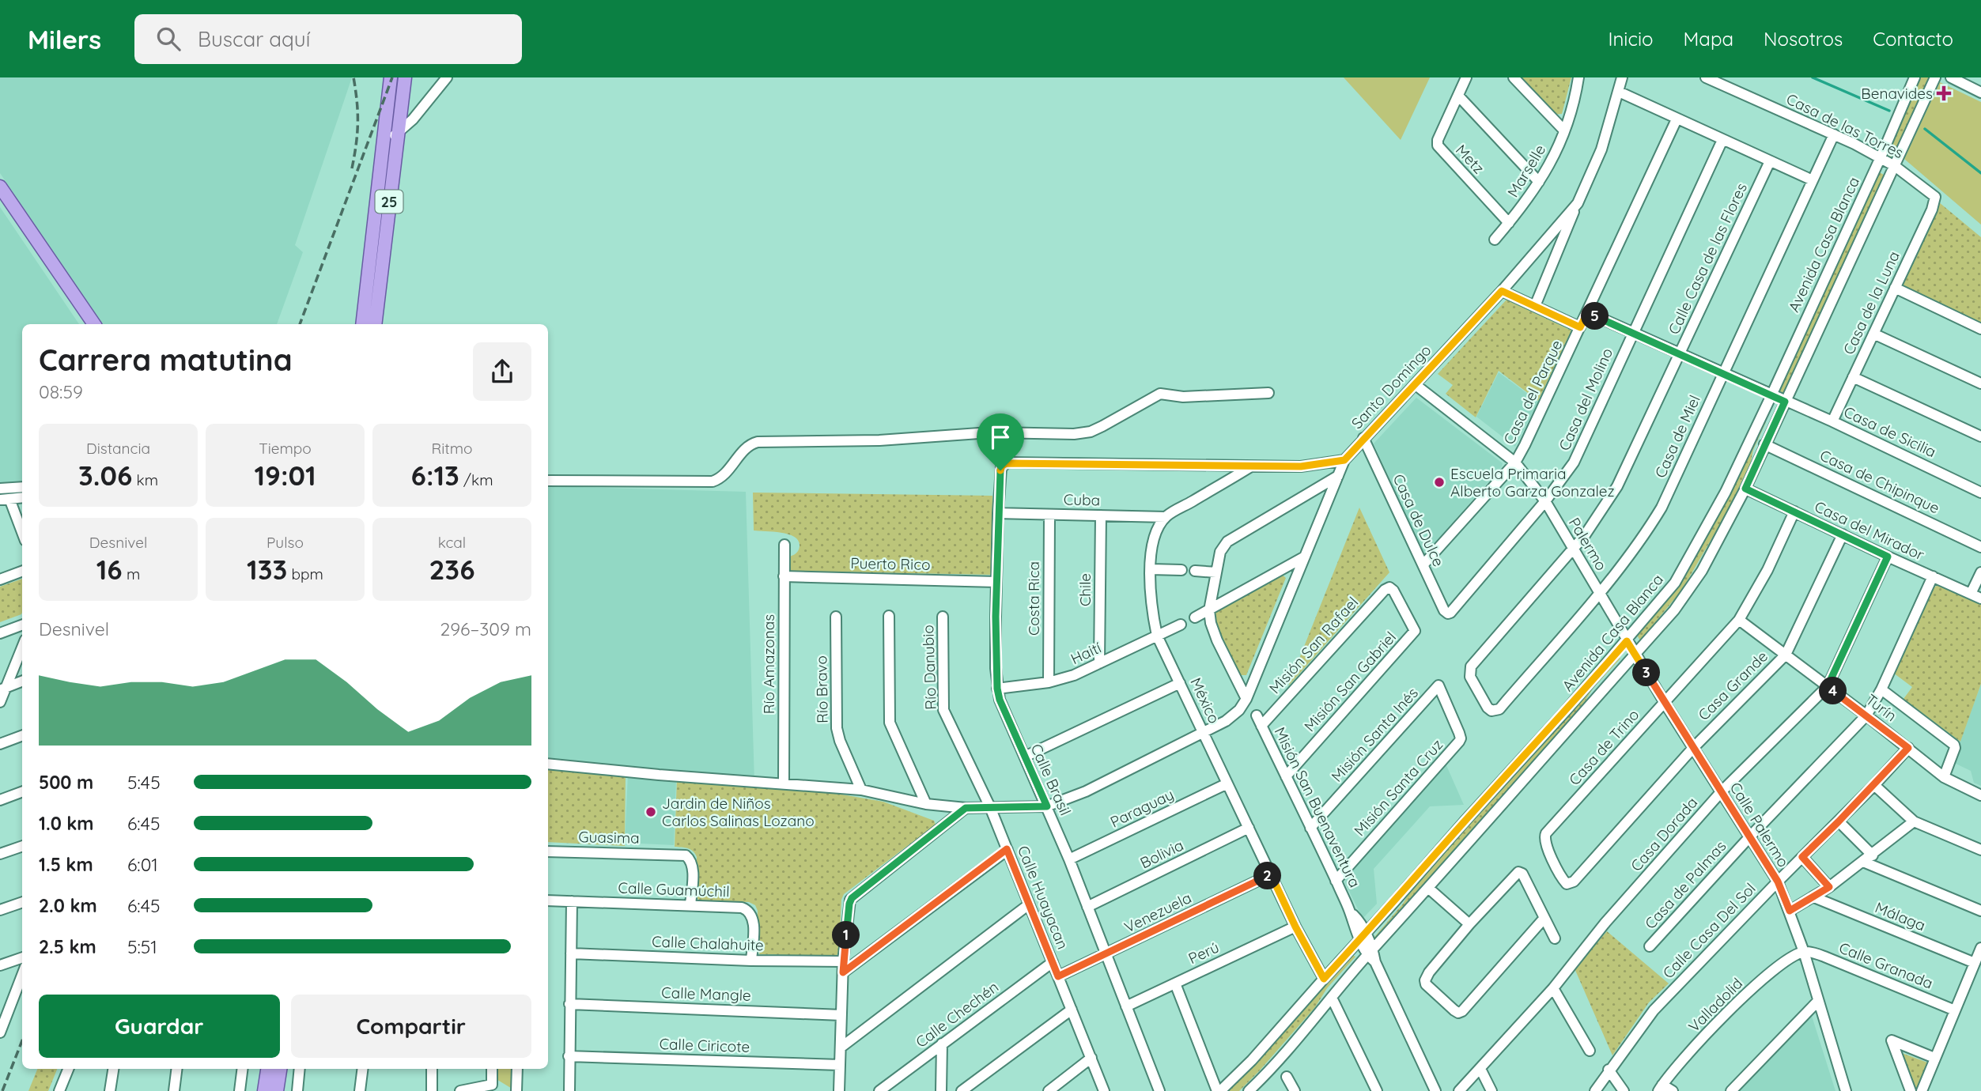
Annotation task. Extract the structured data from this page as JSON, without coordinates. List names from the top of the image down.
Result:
{
  "streets": {
    "main road": ["25"],
    "street": [
      "Casa de las Torres",
      "Metz",
      "Marselle",
      "Avenida Casa Blanca",
      "Calle Casa de las Flores",
      "Casa de la Luna",
      "Santo Domingo",
      "Casa del Parque",
      "Casa del Molino",
      "Casa de Sicilia",
      "Casa de Miel",
      "Casa de Chipinque",
      "Cuba",
      "Casa de Dulce",
      "Casa del Mirador",
      "Palermo",
      "Puerto Rico",
      "Chile",
      "Costa Rica",
      "Misión San Rafael",
      "Haití",
      "Río Amazonas",
      "Río Danubio",
      "Misión San Gabriel",
      "Casa Grande",
      "Río Bravo",
      "México",
      "Turín",
      "Misión Santa Inés",
      "Casa de Trino",
      "Calle Brasil",
      "Misión Santa Cruz",
      "Misión San Buenaventura",
      "Paraguay",
      "Calle Palermo",
      "Casa Dorada",
      "Guasima",
      "Bolivia",
      "Casa de Palmas",
      "Calle Guamúchil",
      "Calle Huayacan",
      "Venezuela",
      "Málaga",
      "Calle Casa Del Sol",
      "Calle Chalahuite",
      "Perú",
      "Calle Granada",
      "Calle Mangle",
      "Valladolid",
      "Calle Chechén",
      "Calle Ciricote"
    ]
  },
  "crossings": [
    ["Casa de las Torres", "Avenida Casa Blanca"],
    ["Casa de las Torres", "Casa de la Luna"],
    ["Casa de las Torres", "Casa de Miel"],
    ["Metz", "Marselle"],
    ["Avenida Casa Blanca", "Casa de Sicilia"],
    ["Avenida Casa Blanca", "Casa de Chipinque"],
    ["Avenida Casa Blanca", "Casa del Mirador"],
    ["Avenida Casa Blanca", "Palermo"],
    ["Avenida Casa Blanca", "México"],
    ["Avenida Casa Blanca", "Misión San Buenaventura"],
    ["Avenida Casa Blanca", "Calle Palermo"],
    ["Calle Casa de las Flores", "Casa de Sicilia"],
    ["Calle Casa de las Flores", "Casa de Miel"],
    ["Calle Casa de las Flores", "Palermo"],
    ["Casa de la Luna", "Casa de Sicilia"],
    ["Santo Domingo", "Casa de Dulce"],
    ["Santo Domingo", "Palermo"],
    ["Casa del Parque", "Casa de Sicilia"],
    ["Casa del Parque", "Casa de Dulce"],
    ["Casa del Parque", "Palermo"],
    ["Casa del Molino", "Casa de Sicilia"],
    ["Casa del Molino", "Casa de Dulce"],
    ["Casa del Molino", "Palermo"],
    ["Casa de Sicilia", "Casa de Miel"],
    ["Casa de Miel", "Palermo"],
    ["Cuba", "Chile"],
    ["Cuba", "Costa Rica"],
    ["Cuba", "México"],
    ["Cuba", "Calle Brasil"],
    ["Casa del Mirador", "Casa Grande"],
    ["Casa del Mirador", "Casa de Trino"],
    ["Casa del Mirador", "Casa Dorada"],
    ["Casa del Mirador", "Casa de Palmas"],
    ["Palermo", "Calle Palermo"],
    ["Puerto Rico", "Río Amazonas"],
    ["Puerto Rico", "Calle Brasil"],
    ["Chile", "Haití"],
    ["Costa Rica", "Haití"],
    ["Misión San Rafael", "Misión San Gabriel"],
    ["Misión San Rafael", "Misión San Buenaventura"],
    ["Haití", "México"],
    ["Haití", "Calle Brasil"],
    ["Río Danubio", "Calle Huayacan"],
    ["Misión San Gabriel", "Misión San Buenaventura"],
    ["Casa Grande", "Turín"],
    ["Casa Grande", "Casa de Trino"],
    ["Casa Grande", "Calle Palermo"],
    ["México", "Paraguay"],
    ["México", "Bolivia"],
    ["México", "Venezuela"],
    ["México", "Perú"],
    ["Turín", "Casa de Trino"],
    ["Turín", "Casa Dorada"],
    ["Turín", "Casa de Palmas"],
    ["Turín", "Calle Casa Del Sol"],
    ["Misión Santa Inés", "Misión Santa Cruz"],
    ["Misión Santa Inés", "Misión San Buenaventura"],
    ["Casa de Trino", "Calle Palermo"],
    ["Calle Brasil", "Paraguay"],
    ["Calle Brasil", "Bolivia"],
    ["Calle Brasil", "Venezuela"],
    ["Calle Brasil", "Perú"],
    ["Misión Santa Cruz", "Misión San Buenaventura"],
    ["Calle Palermo", "Casa Dorada"],
    ["Calle Palermo", "Casa de Palmas"],
    ["Calle Palermo", "Calle Casa Del Sol"],
    ["Calle Palermo", "Calle Granada"],
    ["Calle Palermo", "Valladolid"],
    ["Guasima", "Calle Guamúchil"],
    ["Calle Guamúchil", "Calle Chalahuite"],
    ["Calle Huayacan", "Venezuela"],
    ["Calle Huayacan", "Calle Chechén"],
    ["Calle Granada", "Valladolid"]
  ],
  "places": {
    "health": ["Benavides"],
    "other": ["Escuela Primaria Alberto Garza Gonzalez", "Jardin de Niños Carlos Salinas Lozano"]
  },
  "page": {
    "header": "Milers",
    "search": "Buscar aquí",
    "nav": [
      "Inicio",
      "Mapa",
      "Nosotros",
      "Contacto"
    ],
    "pins": [
      "5",
      "3",
      "4",
      "2",
      "1"
    ],
    "heading": ["Carrera matutina", "08:59"],
    "stats": [
      ["Distancia", "3.06 km"],
      ["Tiempo", "19:01"],
      ["Ritmo", "6:13 /km"],
      ["Desnivel", "16 m"],
      ["Pulso", "133 bpm"],
      ["kcal", "236"]
    ],
    "chart": ["Desnivel", "296–309 m"],
    "list": [
      {
        "name": "500 m",
        "note": "5:45"
      },
      {
        "name": "1.0 km",
        "note": "6:45"
      },
      {
        "name": "1.5 km",
        "note": "6:01"
      },
      {
        "name": "2.0 km",
        "note": "6:45"
      },
      {
        "name": "2.5 km",
        "note": "5:51"
      }
    ],
    "buttons": ["Guardar", "Compartir"]
  }
}
